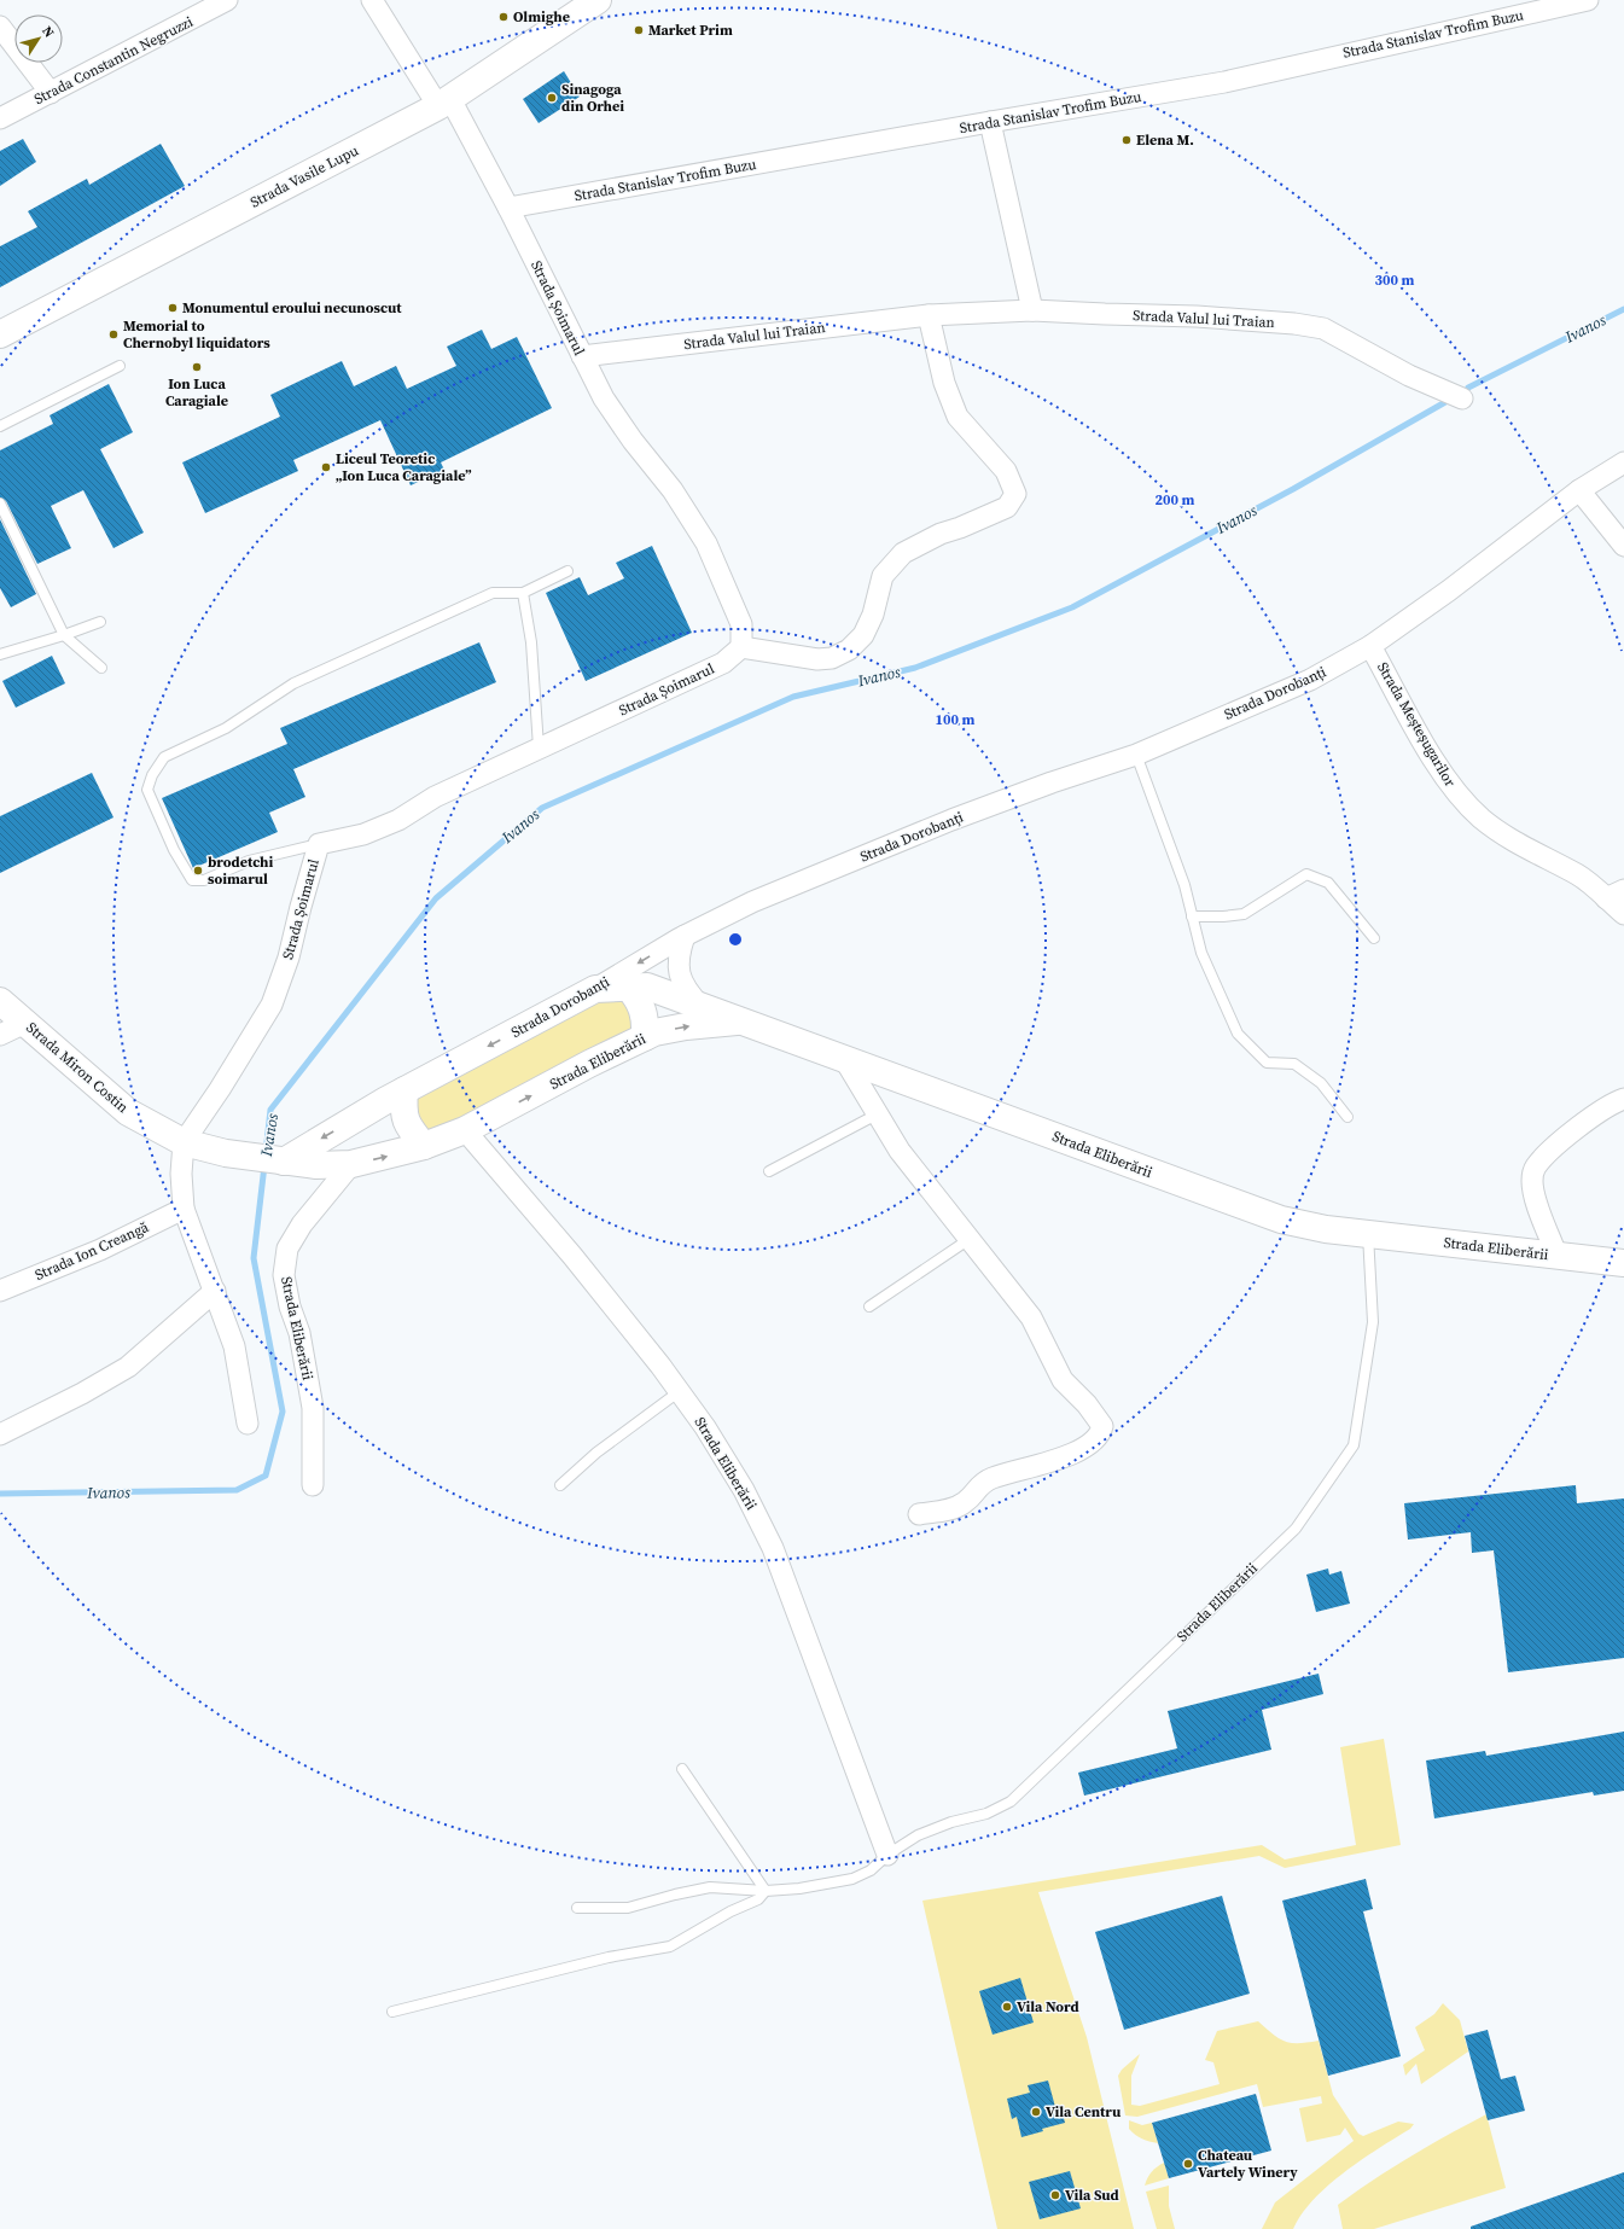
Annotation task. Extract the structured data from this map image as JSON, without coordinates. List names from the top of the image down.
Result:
{
  "streets": {
    "street": [
      "Strada Stanislav Trofim Buzu",
      "Strada Constantin Negruzzi",
      "Strada Vasile Lupu",
      "Strada Șoimarul",
      "Strada Valul lui Traian",
      "Strada Dorobanți",
      "Strada Meșteșugarilor",
      "Strada Eliberării",
      "Strada Miron Costin",
      "Strada Ion Creangă"
    ]
  },
  "crossings": [
    ["Strada Stanislav Trofim Buzu", "Strada Șoimarul"],
    ["Strada Vasile Lupu", "Strada Șoimarul"],
    ["Strada Șoimarul", "Strada Valul lui Traian"],
    ["Strada Șoimarul", "Strada Miron Costin"],
    ["Strada Dorobanți", "Strada Meșteșugarilor"],
    ["Strada Dorobanți", "Strada Eliberării"]
  ],
  "water": ["Ivanos"],
  "places": [
    "Olmighe",
    "Market Prim",
    "Sinagoga din Orhei",
    "Elena M.",
    "Monumentul eroului necunoscut",
    "Memorial to Chernobyl liquidators",
    "Ion Luca Caragiale",
    "Liceul Teoretic „Ion Luca Caragiale”",
    "brodetchi soimarul",
    "Vila Nord",
    "Vila Centru",
    "Chateau Vartely Winery",
    "Vila Sud"
  ],
  "north": "top right",
  "rings": ["300 m", "200 m", "100 m"]
}
